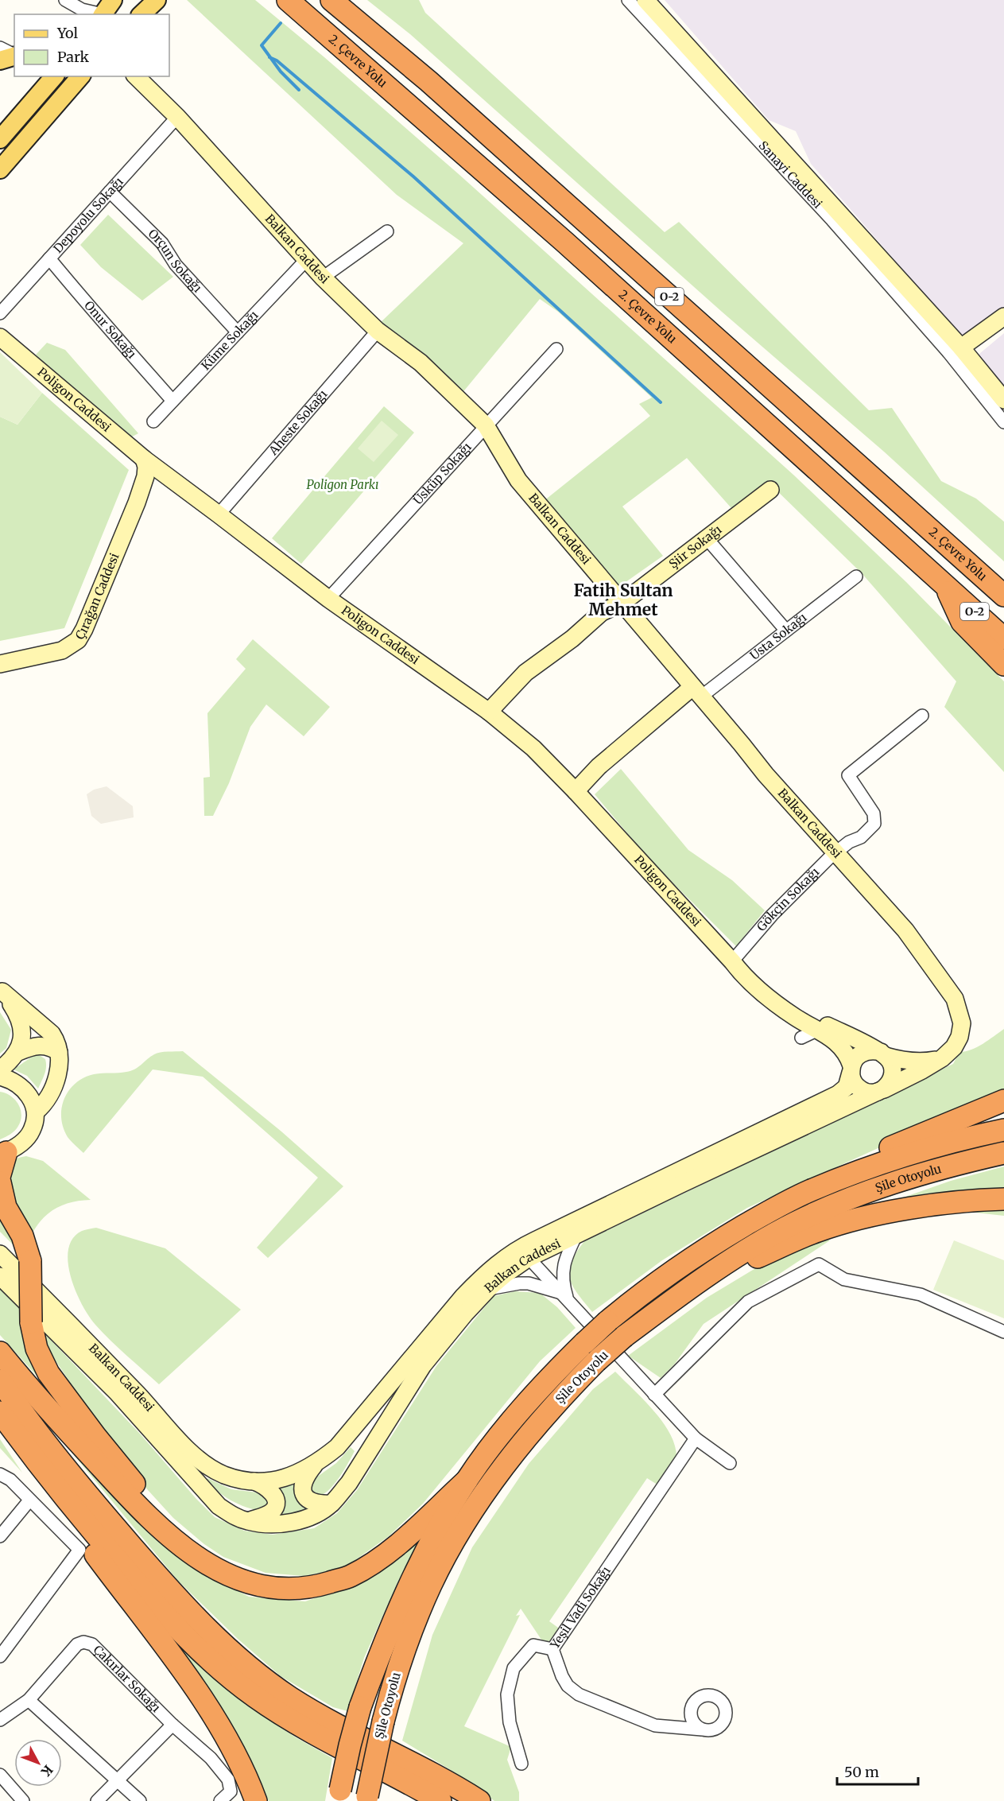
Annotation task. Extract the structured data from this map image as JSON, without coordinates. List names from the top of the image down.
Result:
{
  "streets": {
    "highway": ["2. Çevre Yolu", "O-2", "Şile Otoyolu"],
    "street": [
      "Sanayi Caddesi",
      "Depoyolu Sokağı",
      "Balkan Caddesi",
      "Orçun Sokağı",
      "Onur Sokağı",
      "Küme Sokağı",
      "Poligon Caddesi",
      "Aheste Sokağı",
      "Üsküp Sokağı",
      "Şiir Sokağı",
      "Çırağan Caddesi",
      "Usta Sokağı",
      "Gökçin Sokağı",
      "Yeşil Vadi Sokağı",
      "Çakırlar Sokağı"
    ]
  },
  "crossings": [
    ["Depoyolu Sokağı", "Balkan Caddesi"],
    ["Depoyolu Sokağı", "Orçun Sokağı"],
    ["Depoyolu Sokağı", "Onur Sokağı"],
    ["Balkan Caddesi", "Küme Sokağı"],
    ["Balkan Caddesi", "Aheste Sokağı"],
    ["Balkan Caddesi", "Üsküp Sokağı"],
    ["Balkan Caddesi", "Şiir Sokağı"],
    ["Balkan Caddesi", "Usta Sokağı"],
    ["Balkan Caddesi", "Gökçin Sokağı"],
    ["Orçun Sokağı", "Küme Sokağı"],
    ["Onur Sokağı", "Küme Sokağı"],
    ["Poligon Caddesi", "Aheste Sokağı"],
    ["Poligon Caddesi", "Üsküp Sokağı"],
    ["Poligon Caddesi", "Şiir Sokağı"],
    ["Poligon Caddesi", "Çırağan Caddesi"],
    ["Poligon Caddesi", "Gökçin Sokağı"]
  ],
  "districts": ["Fatih Sultan Mehmet"],
  "parks": ["Poligon Parkı"],
  "legend": ["Yol", "Park"],
  "scale_bar": "50 m",
  "north": "bottom right"
}
